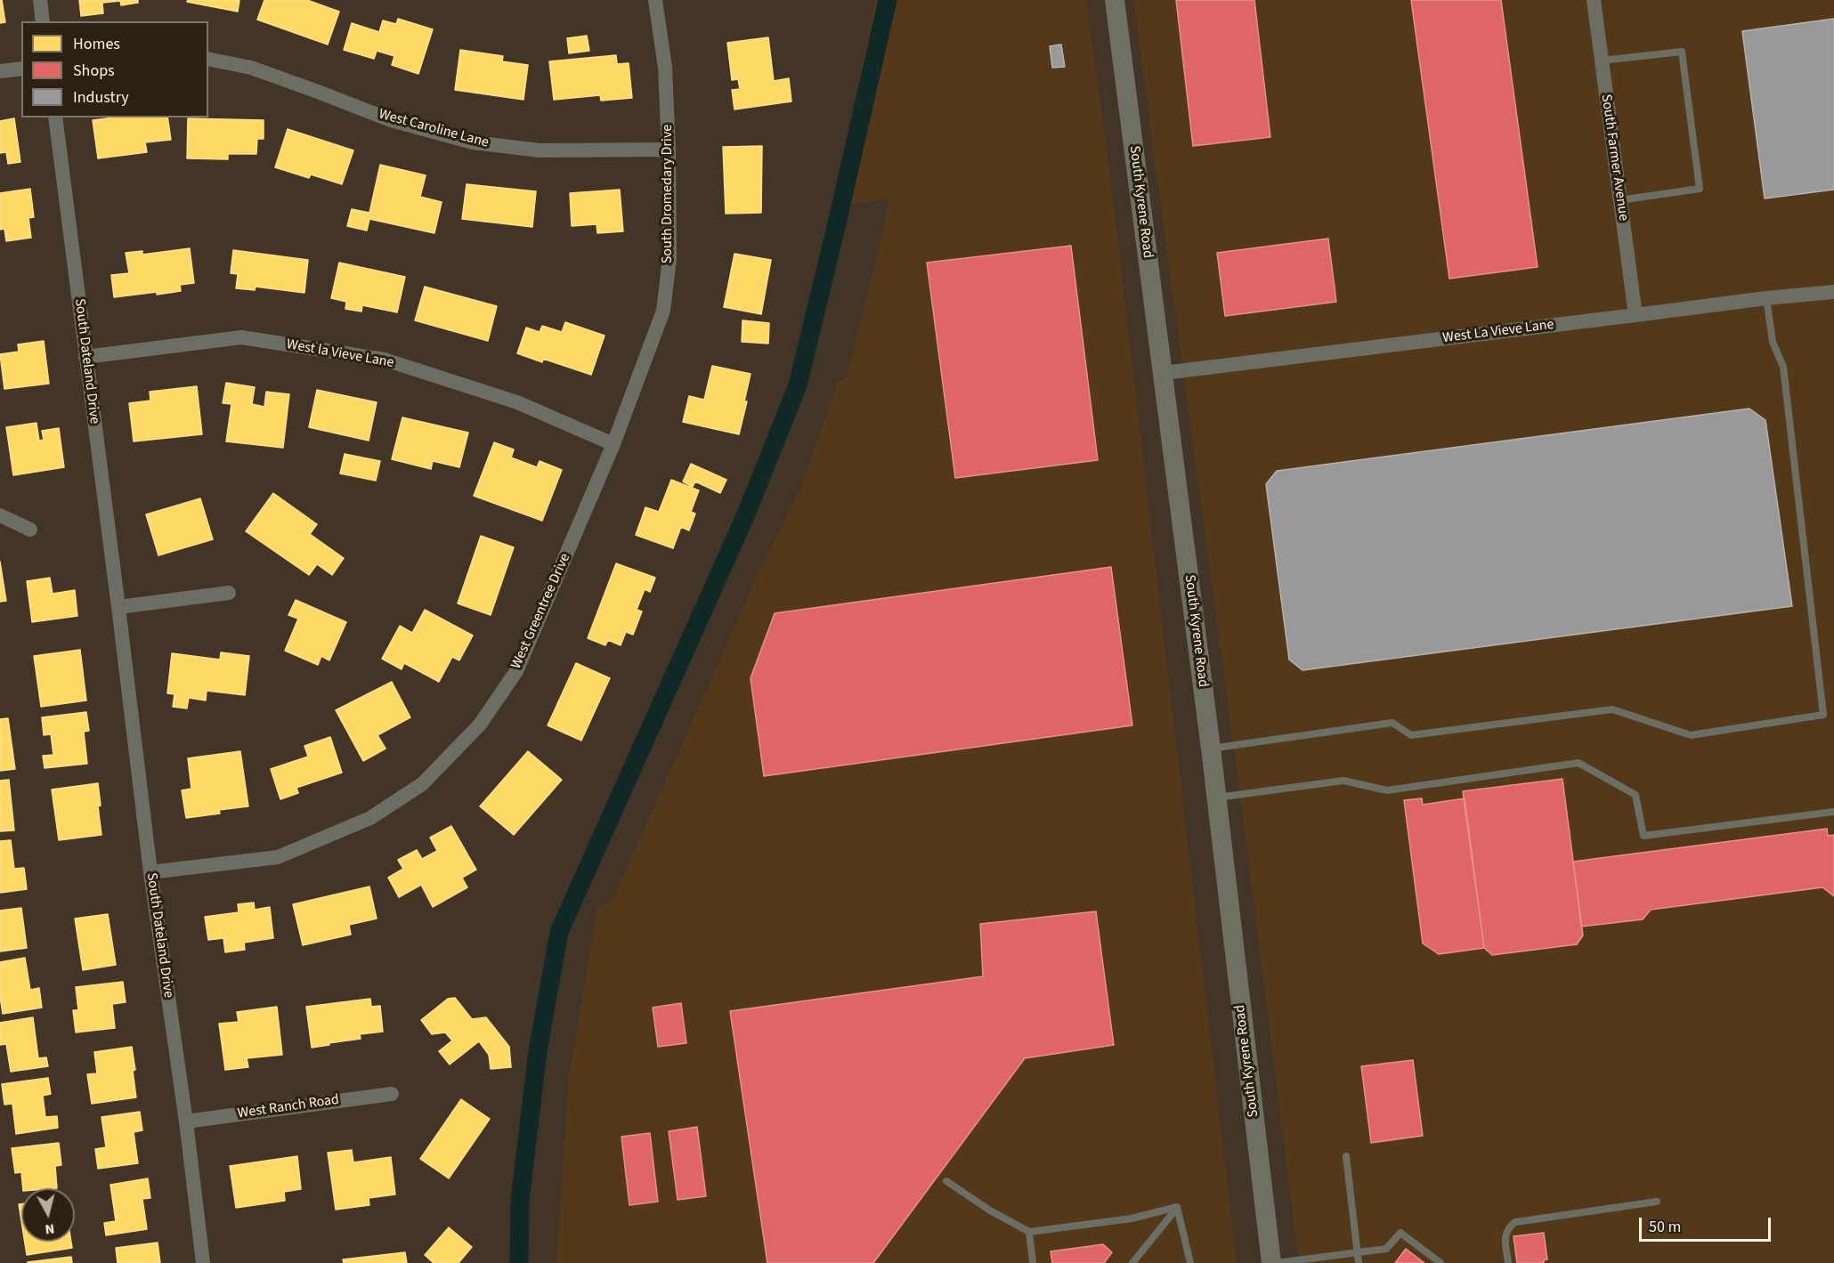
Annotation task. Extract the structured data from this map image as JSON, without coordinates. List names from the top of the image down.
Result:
{
  "streets": {
    "main road": ["South Kyrene Road"],
    "street": [
      "West Caroline Lane",
      "South Farmer Avenue",
      "South Dromedary Drive",
      "West La Vieve Lane",
      "West la Vieve Lane",
      "South Dateland Drive",
      "West Greentree Drive",
      "West Ranch Road"
    ]
  },
  "crossings": [
    ["West Caroline Lane", "South Dromedary Drive"],
    ["South Farmer Avenue", "West La Vieve Lane"],
    ["South Dromedary Drive", "West la Vieve Lane"],
    ["South Dromedary Drive", "West Greentree Drive"],
    ["South Kyrene Road", "West La Vieve Lane"],
    ["West la Vieve Lane", "South Dateland Drive"],
    ["West la Vieve Lane", "West Greentree Drive"],
    ["South Dateland Drive", "West Greentree Drive"],
    ["South Dateland Drive", "West Ranch Road"]
  ],
  "legend": ["Homes", "Shops", "Industry"],
  "scale_bar": "50 m",
  "north": "bottom"
}
